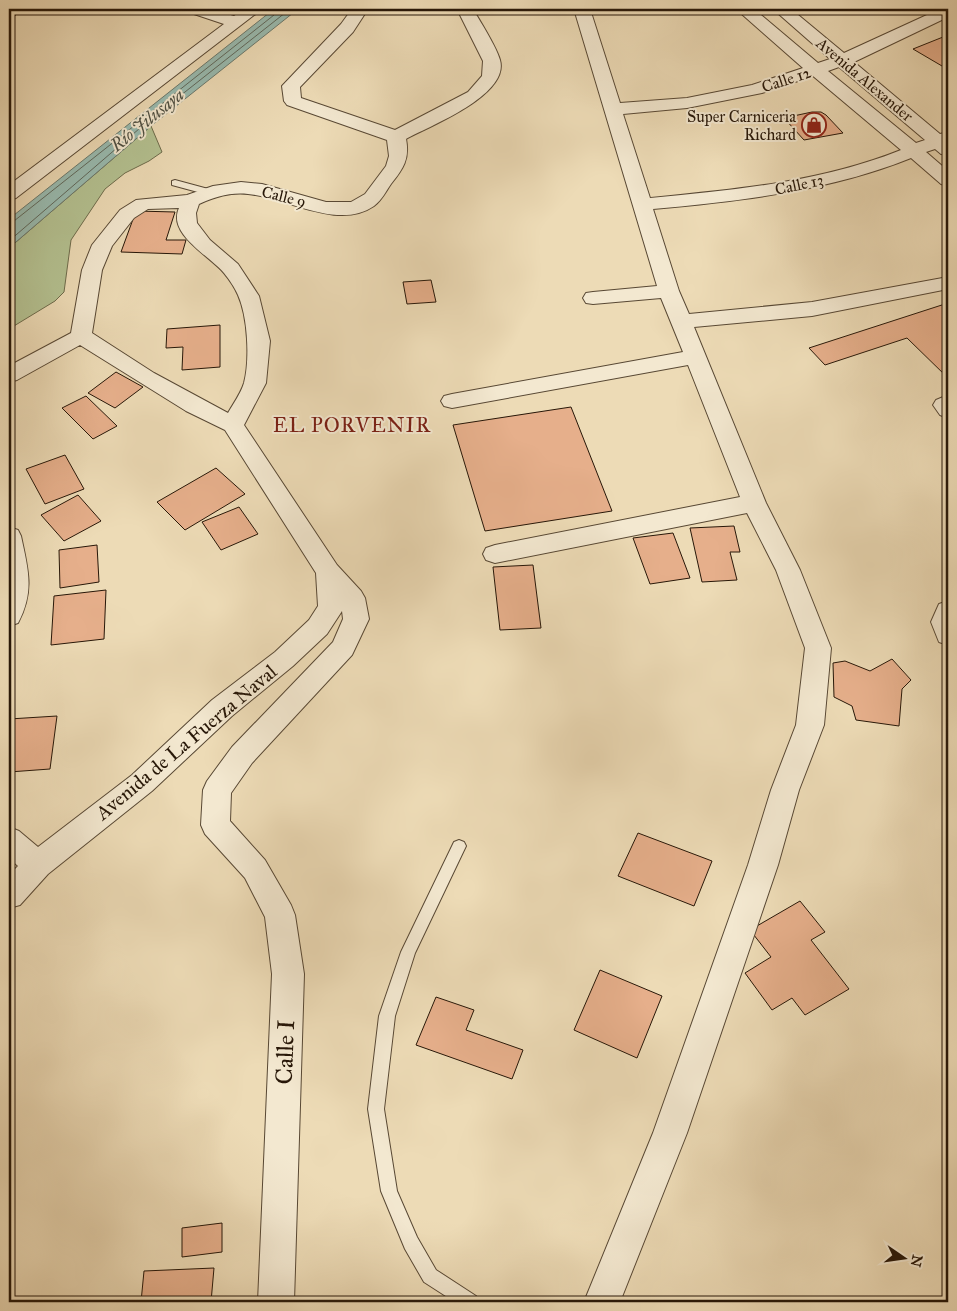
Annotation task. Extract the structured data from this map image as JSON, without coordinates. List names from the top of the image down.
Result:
{
  "streets": {
    "street": [
      "Calle 12",
      "Avenida Alexander",
      "Calle 13",
      "Calle 9",
      "Avenida de La Fuerza Naval",
      "Calle I"
    ]
  },
  "crossings": [
    ["Calle 12", "Avenida Alexander"],
    ["Avenida Alexander", "Calle 13"],
    ["Avenida de La Fuerza Naval", "Calle I"]
  ],
  "districts": ["EL PORVENIR"],
  "water": ["Río Jilusaya"],
  "places": {
    "shop": ["Super Carniceria Richard"]
  },
  "north": "right"
}
